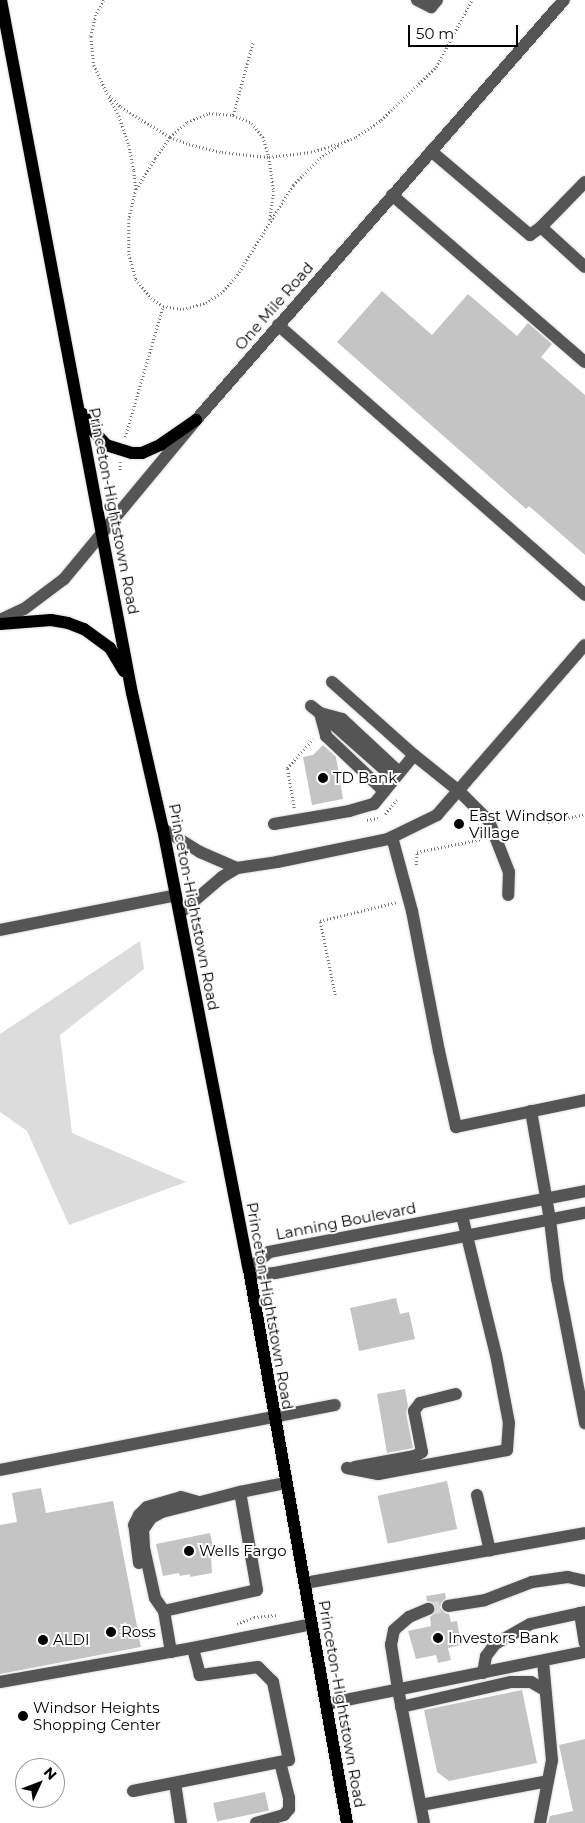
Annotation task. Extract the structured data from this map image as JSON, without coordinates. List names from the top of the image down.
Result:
{
  "streets": {
    "main road": ["Princeton-Hightstown Road"],
    "street": ["One Mile Road", "Lanning Boulevard"]
  },
  "crossings": [
    ["One Mile Road", "Princeton-Hightstown Road"],
    ["Princeton-Hightstown Road", "Lanning Boulevard"]
  ],
  "places": [
    "TD Bank",
    "East Windsor Village",
    "Wells Fargo",
    "Ross",
    "Investors Bank",
    "ALDI",
    "Windsor Heights Shopping Center"
  ],
  "scale_bar": "50 m",
  "north": "top right"
}
